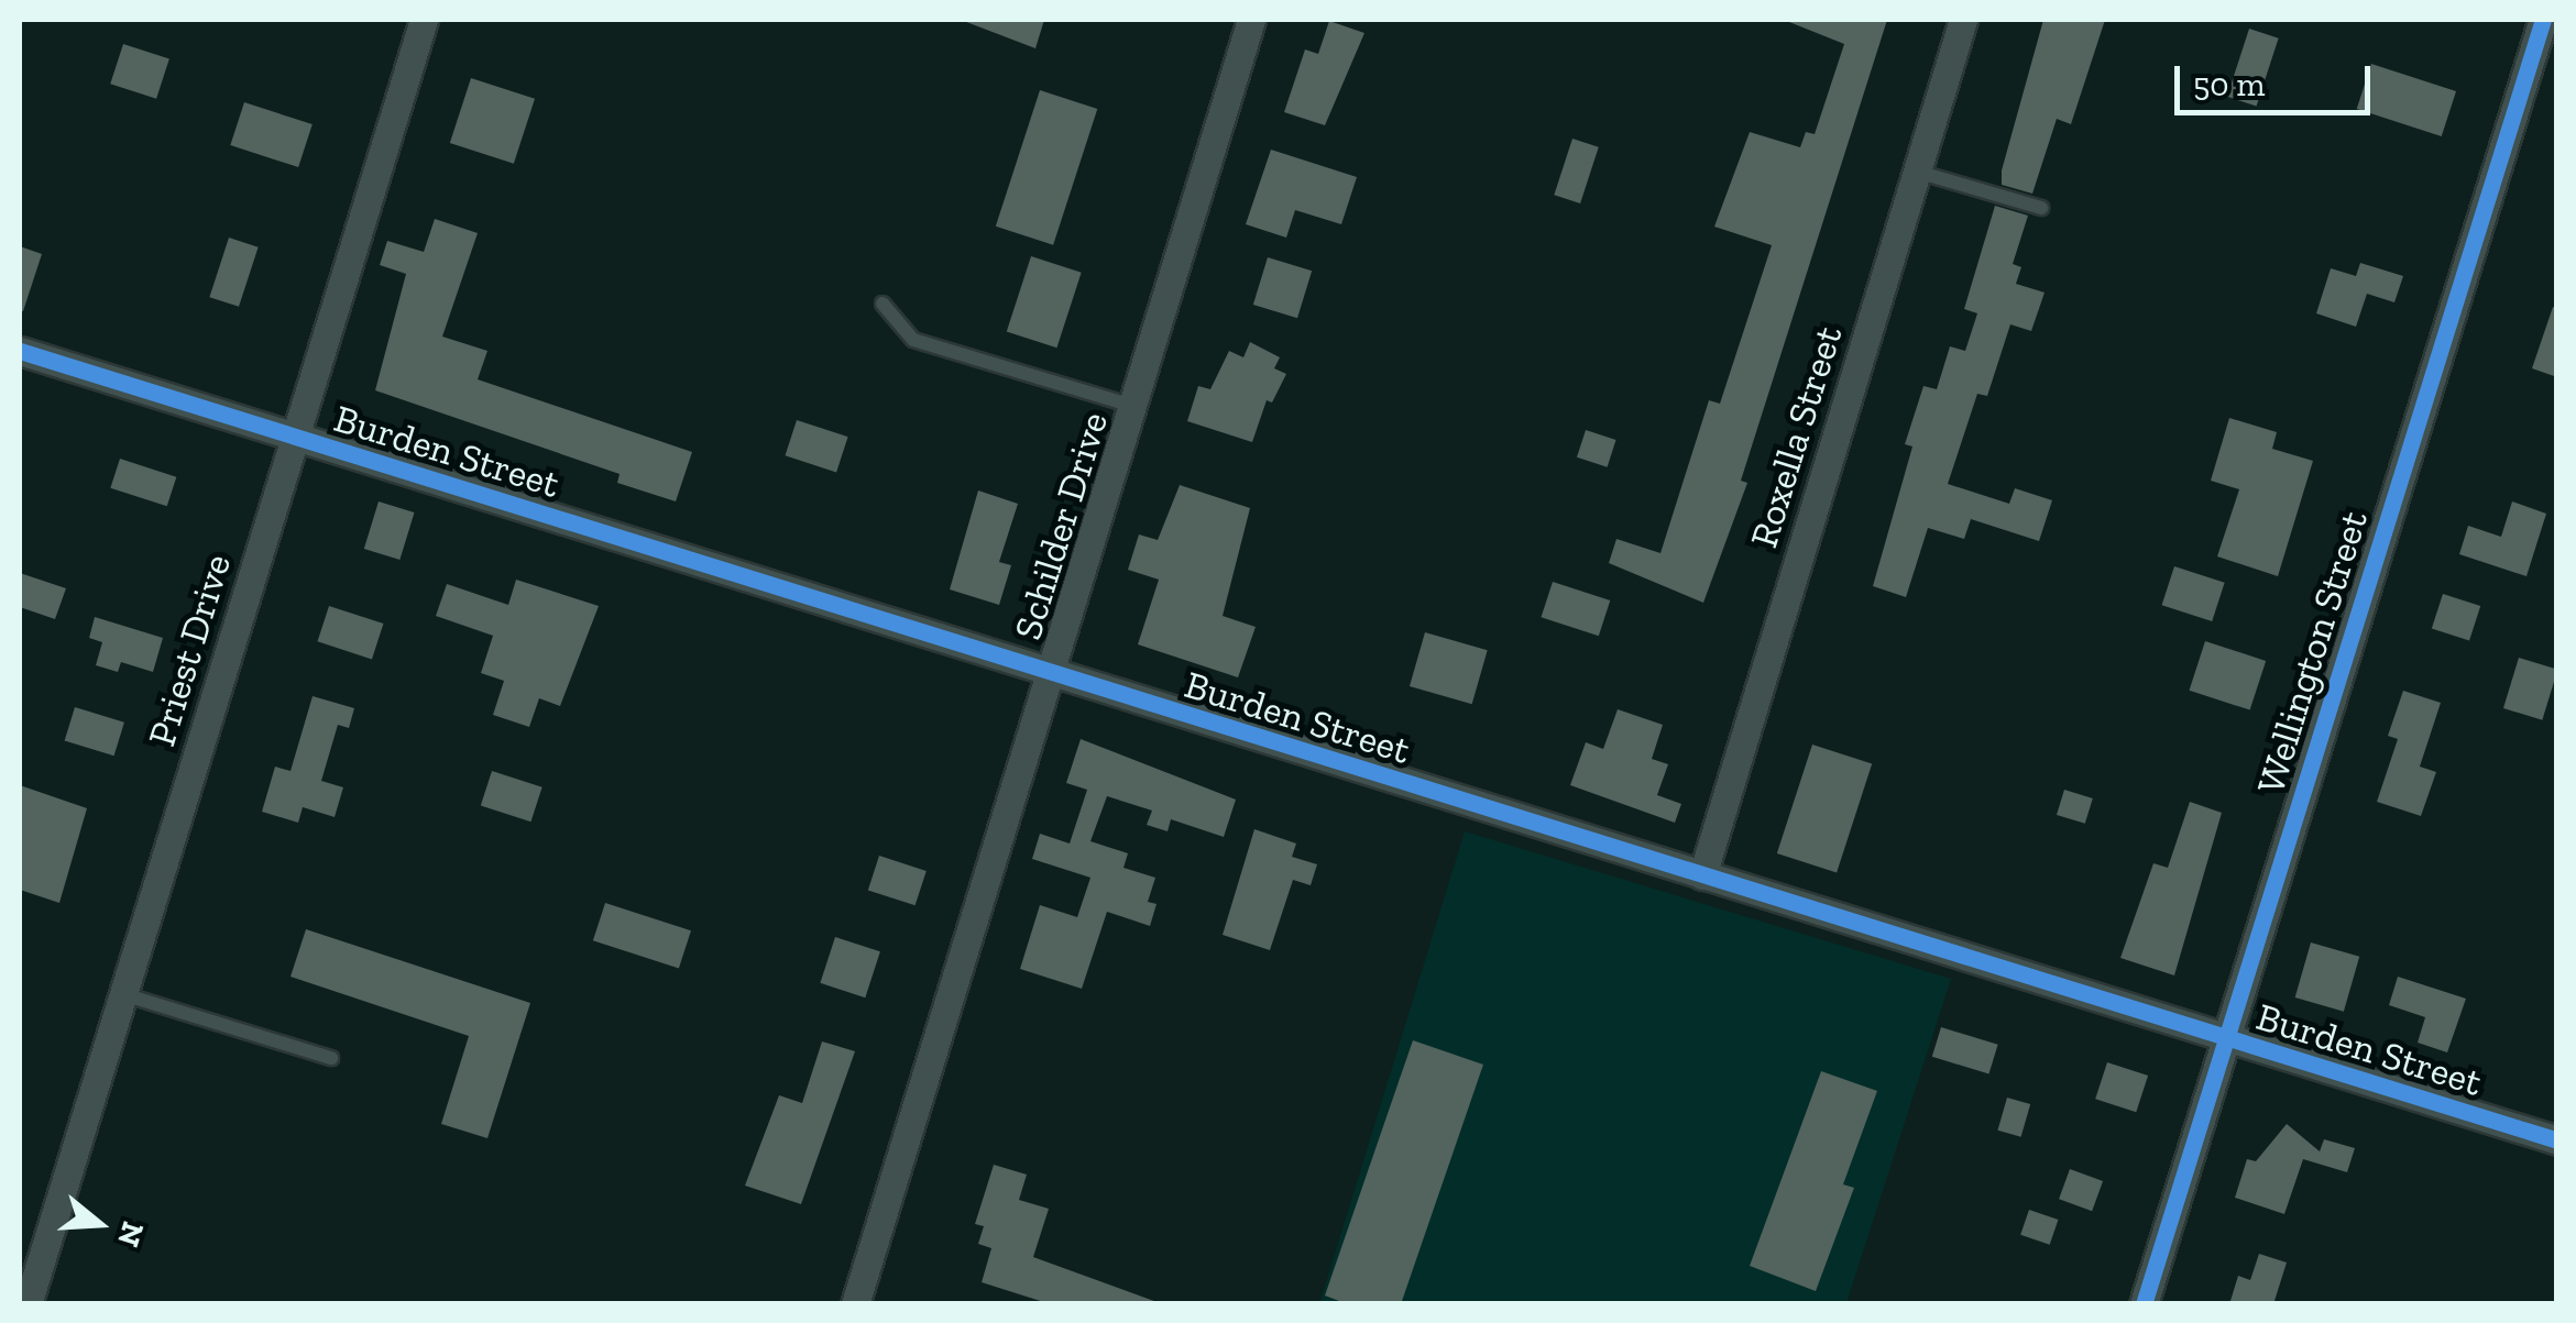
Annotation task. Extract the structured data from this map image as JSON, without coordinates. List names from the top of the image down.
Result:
{
  "streets": {
    "street": [
      "Roxella Street",
      "Burden Street",
      "Schilder Drive",
      "Priest Drive",
      "Wellington Street"
    ]
  },
  "crossings": [
    ["Roxella Street", "Burden Street"],
    ["Burden Street", "Schilder Drive"],
    ["Burden Street", "Priest Drive"],
    ["Burden Street", "Wellington Street"]
  ],
  "scale_bar": "50 m",
  "north": "right"
}
